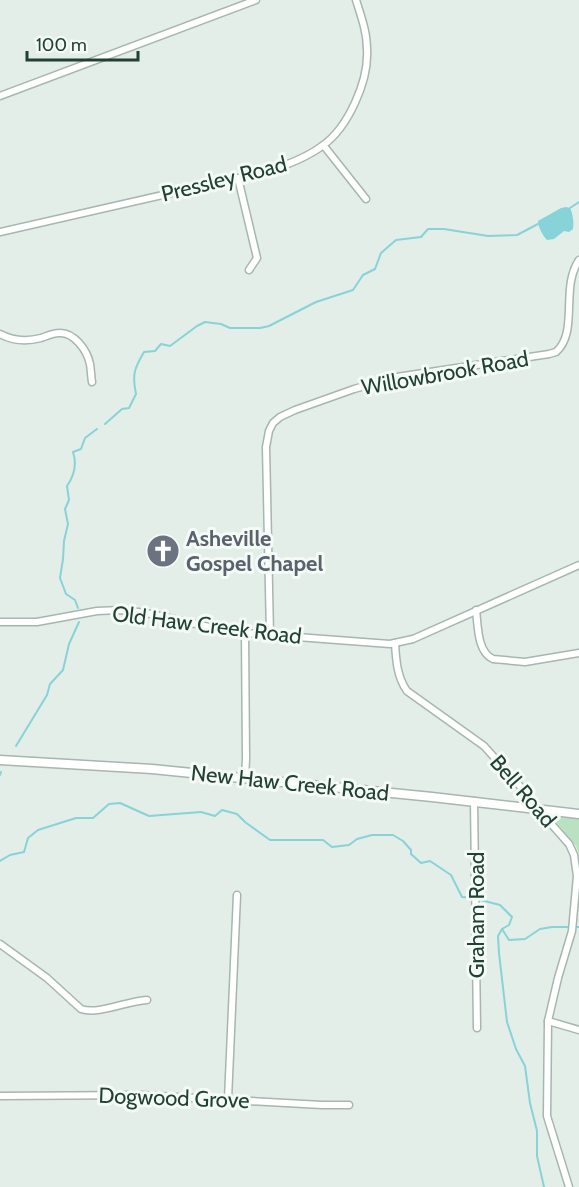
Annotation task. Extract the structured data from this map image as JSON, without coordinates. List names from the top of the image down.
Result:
{
  "streets": {
    "street": [
      "Pressley Road",
      "Willowbrook Road",
      "Old Haw Creek Road",
      "New Haw Creek Road",
      "Bell Road",
      "Graham Road",
      "Dogwood Grove"
    ]
  },
  "crossings": [
    ["Willowbrook Road", "Old Haw Creek Road"],
    ["Old Haw Creek Road", "Bell Road"],
    ["New Haw Creek Road", "Bell Road"],
    ["New Haw Creek Road", "Graham Road"]
  ],
  "places": {
    "church": ["Asheville Gospel Chapel"]
  },
  "scale_bar": "100 m"
}
